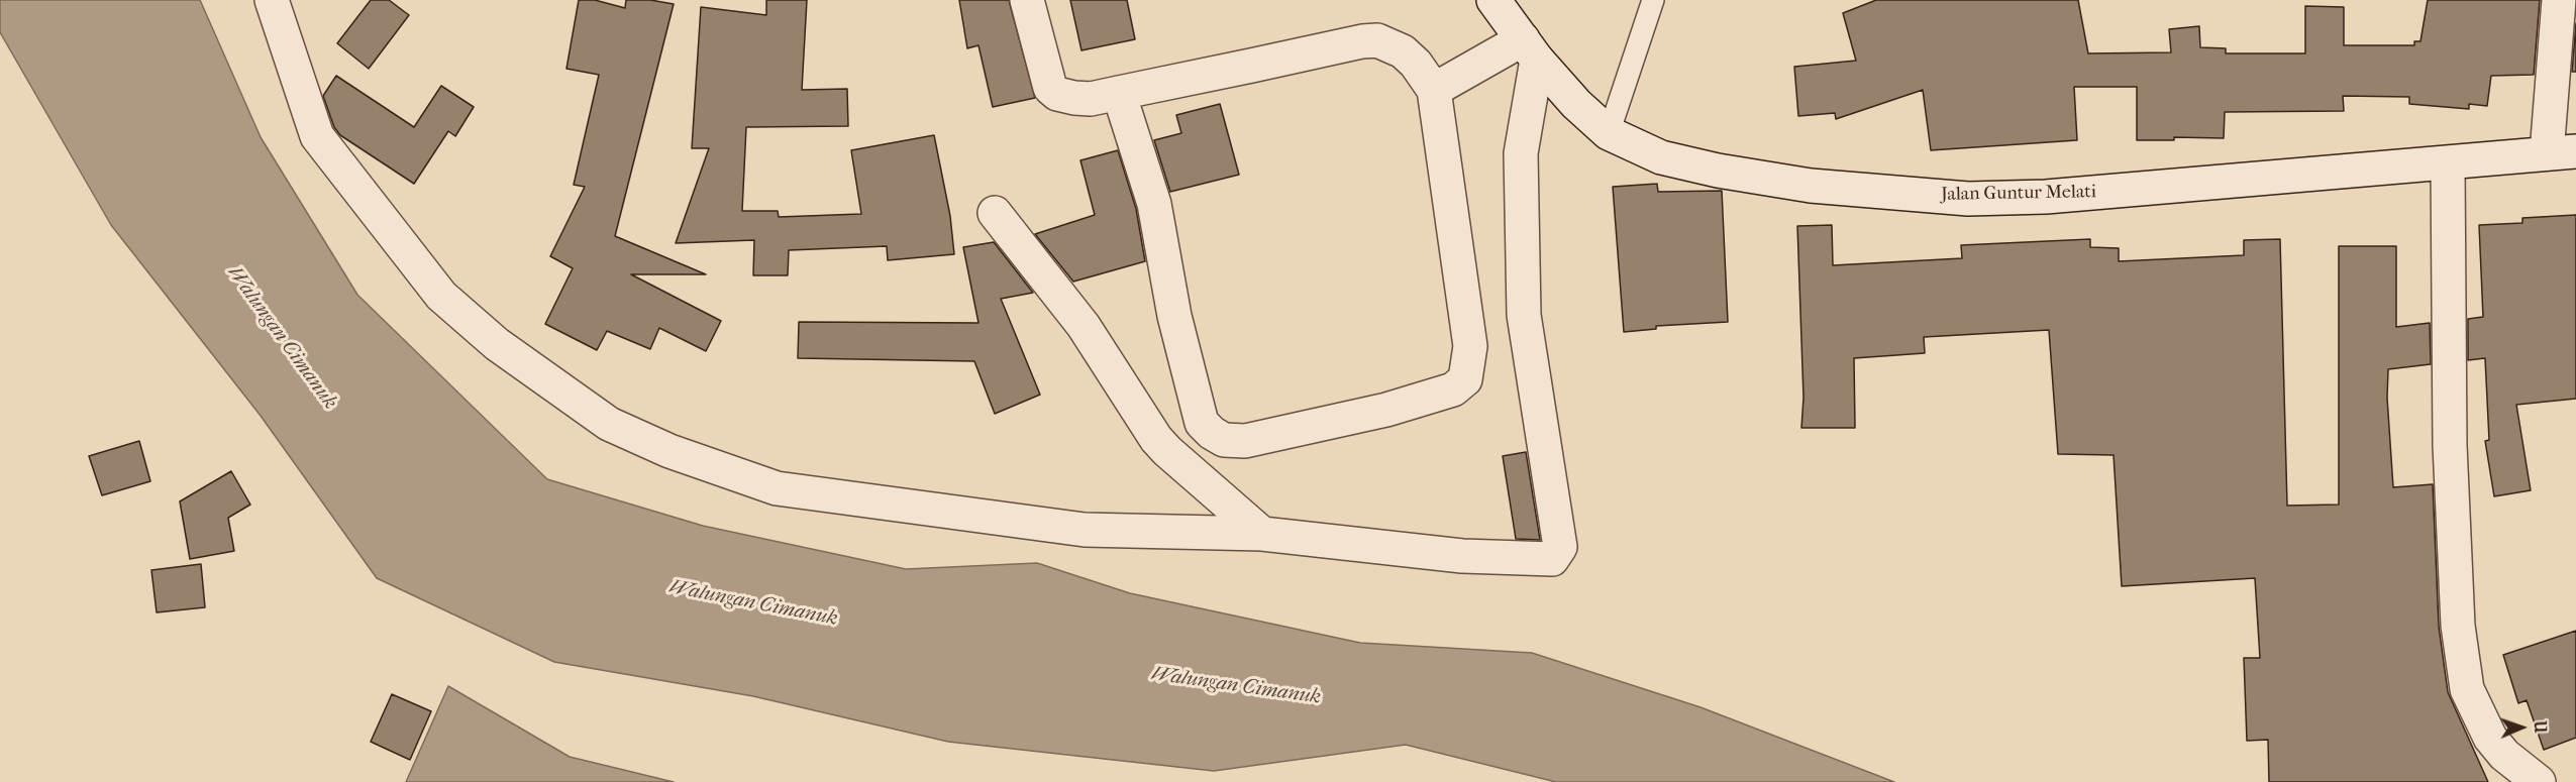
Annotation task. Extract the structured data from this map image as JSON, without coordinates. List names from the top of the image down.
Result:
{
  "streets": {
    "street": ["Jalan Guntur Melati"]
  },
  "water": ["Walungan Cimanuk"],
  "north": "right"
}
